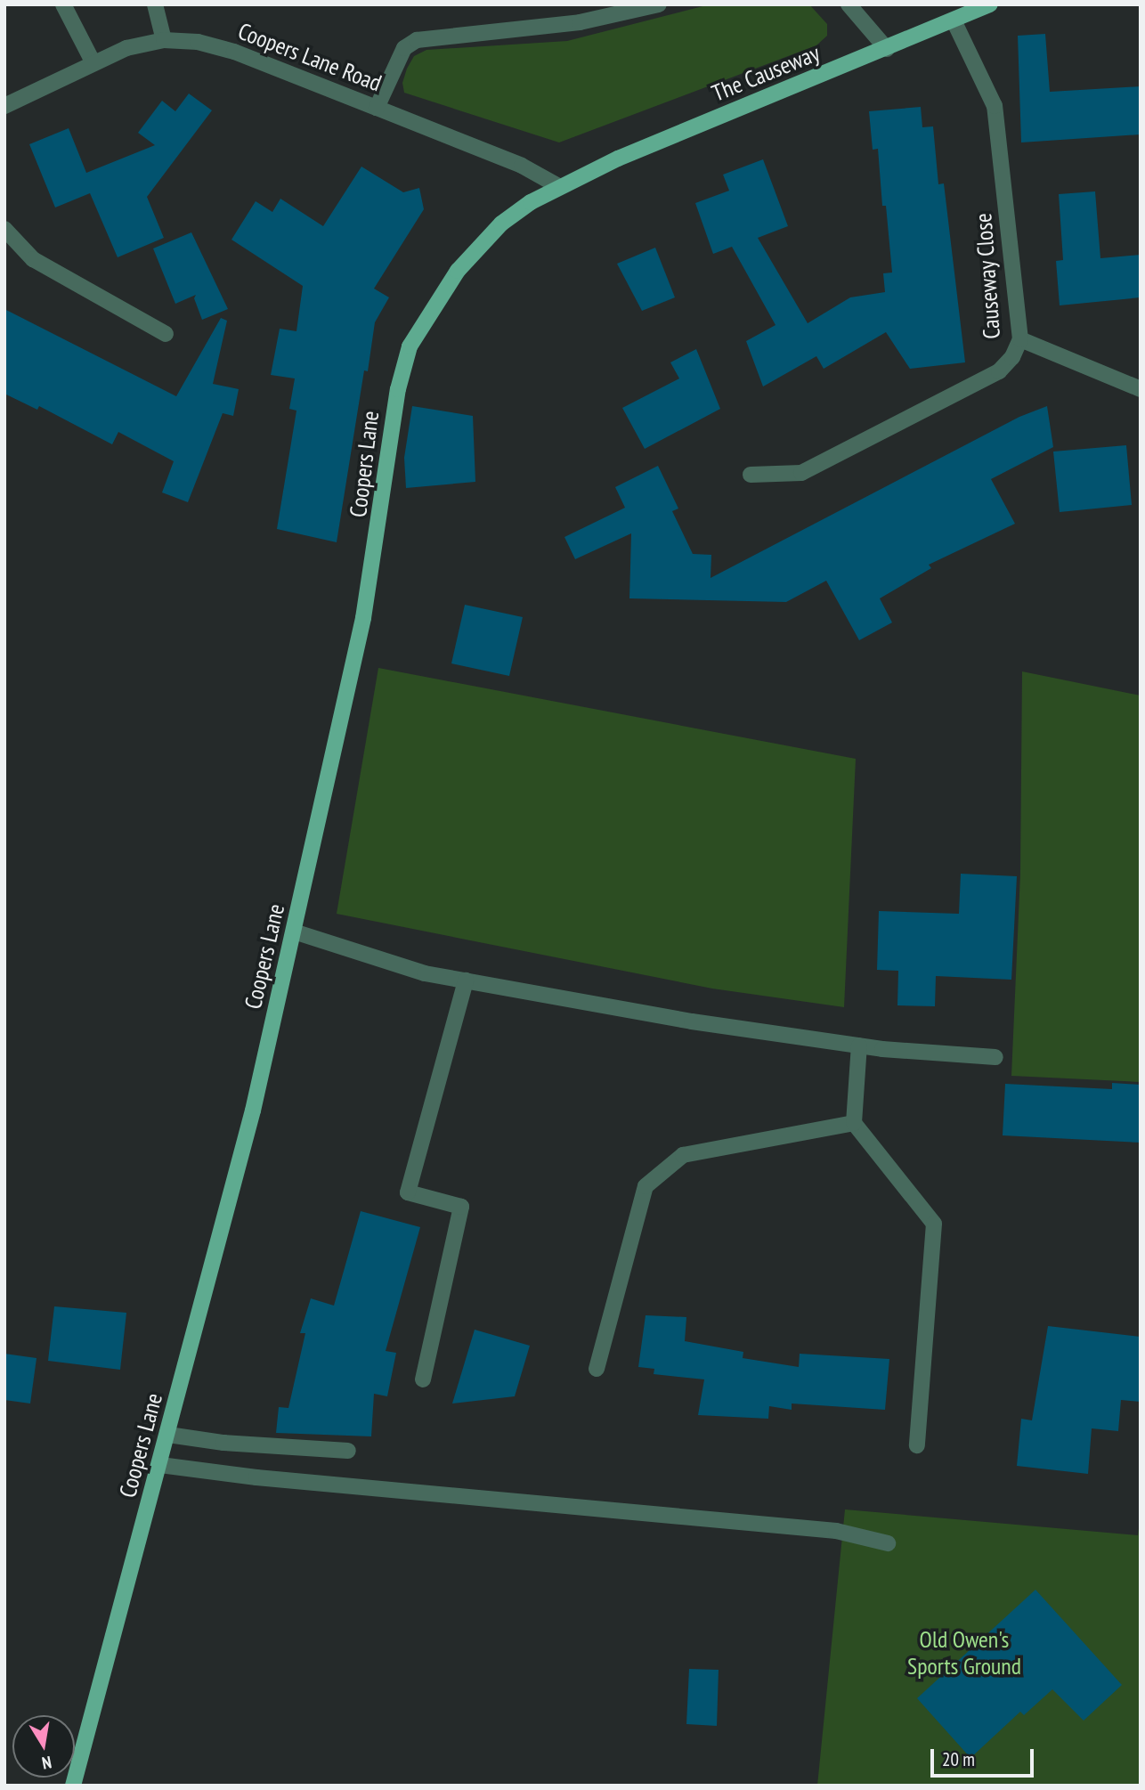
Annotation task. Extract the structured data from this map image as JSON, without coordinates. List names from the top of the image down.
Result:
{
  "streets": {
    "main road": ["The Causeway", "Coopers Lane"],
    "street": ["Coopers Lane Road", "Causeway Close"]
  },
  "crossings": [
    ["Coopers Lane Road", "The Causeway"],
    ["Coopers Lane Road", "Coopers Lane"],
    ["The Causeway", "Causeway Close"],
    ["The Causeway", "Coopers Lane"]
  ],
  "parks": ["Old Owen's Sports Ground"],
  "scale_bar": "20 m",
  "north": "bottom"
}
